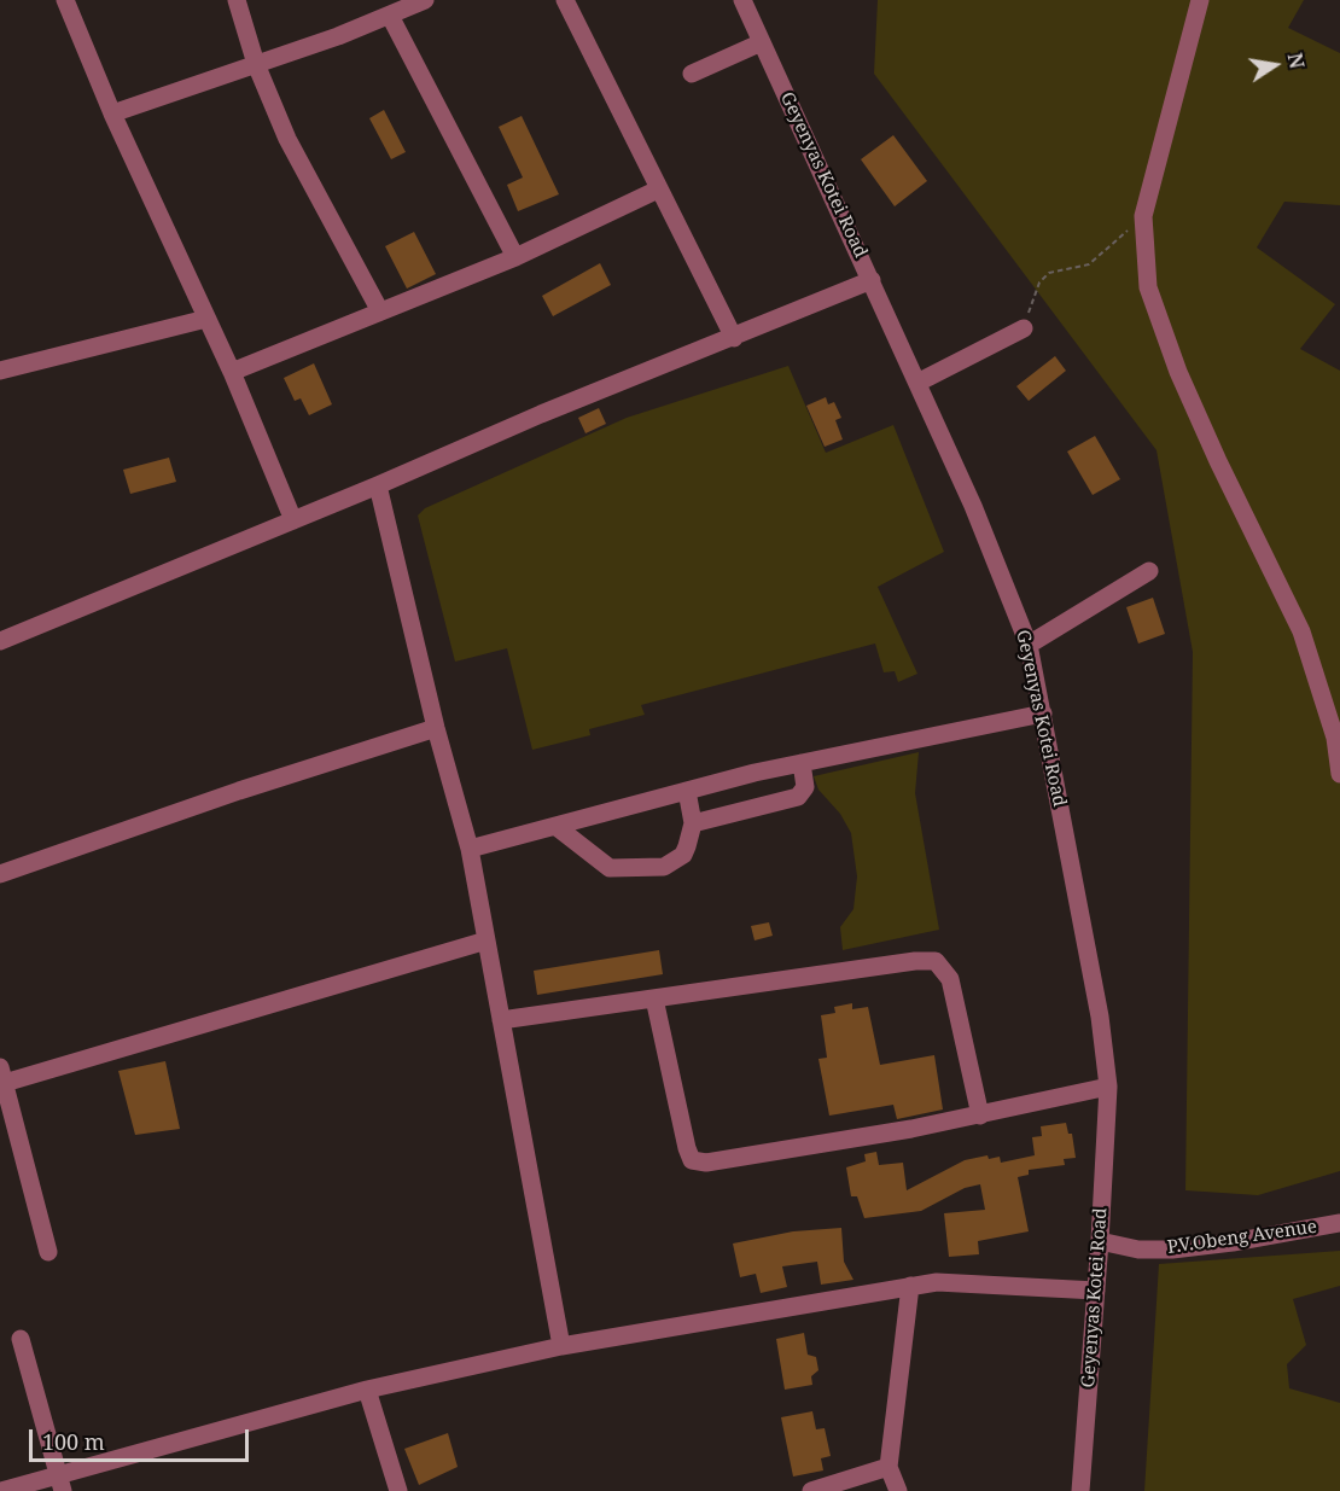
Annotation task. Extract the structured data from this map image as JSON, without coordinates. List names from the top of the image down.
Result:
{
  "streets": {
    "street": ["Geyenyas Kotei Road", "P.V.Obeng Avenue"]
  },
  "crossings": [
    ["Geyenyas Kotei Road", "P.V.Obeng Avenue"]
  ],
  "scale_bar": "100 m",
  "north": "right"
}
